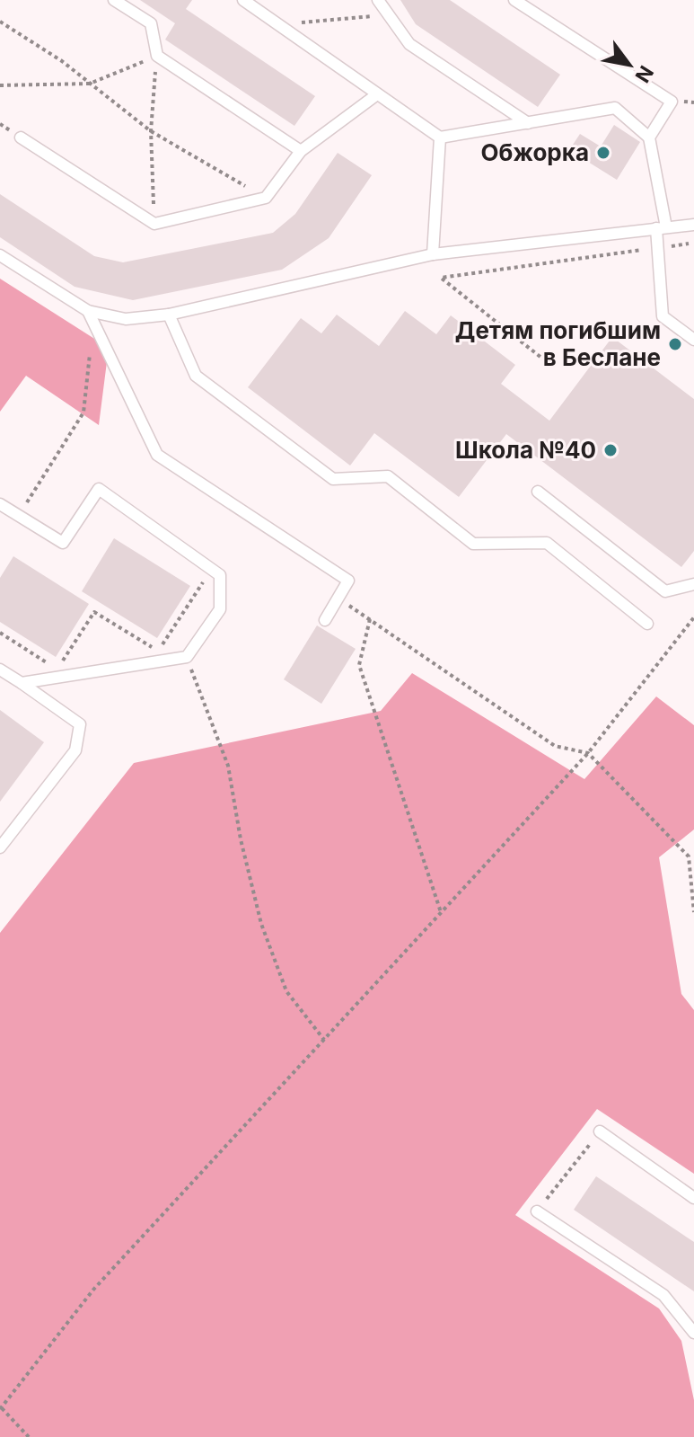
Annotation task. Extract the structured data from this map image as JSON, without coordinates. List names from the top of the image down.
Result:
{
  "places": ["Обжорка", "Детям погибшим в Беслане", "Школа №40"],
  "north": "bottom right"
}
